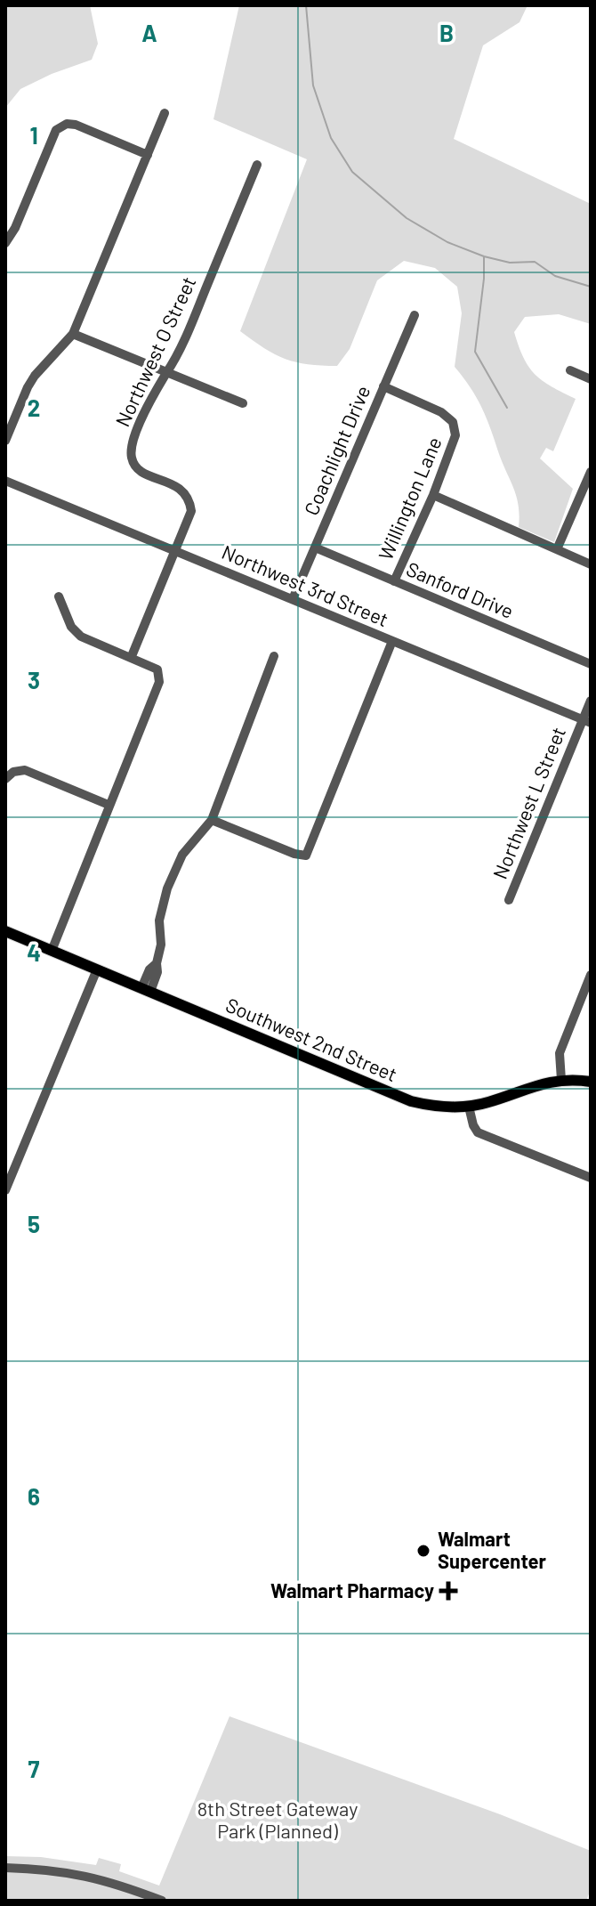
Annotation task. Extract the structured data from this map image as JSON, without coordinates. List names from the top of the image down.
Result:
{
  "streets": {
    "main road": ["Southwest 2nd Street"],
    "street": [
      "Northwest O Street",
      "Coachlight Drive",
      "Willington Lane",
      "Northwest 3rd Street",
      "Sanford Drive",
      "Northwest L Street"
    ]
  },
  "crossings": [
    ["Northwest O Street", "Northwest 3rd Street"],
    ["Coachlight Drive", "Willington Lane"],
    ["Coachlight Drive", "Northwest 3rd Street"],
    ["Coachlight Drive", "Sanford Drive"],
    ["Willington Lane", "Sanford Drive"],
    ["Northwest 3rd Street", "Northwest L Street"]
  ],
  "parks": ["8th Street Gateway Park (Planned)"],
  "places": {
    "other": ["Walmart Supercenter"],
    "health": ["Walmart Pharmacy"]
  },
  "grid": {
    "columns": ["A", "B"],
    "rows": [
      "1",
      "2",
      "3",
      "4",
      "5",
      "6",
      "7"
    ]
  }
}
